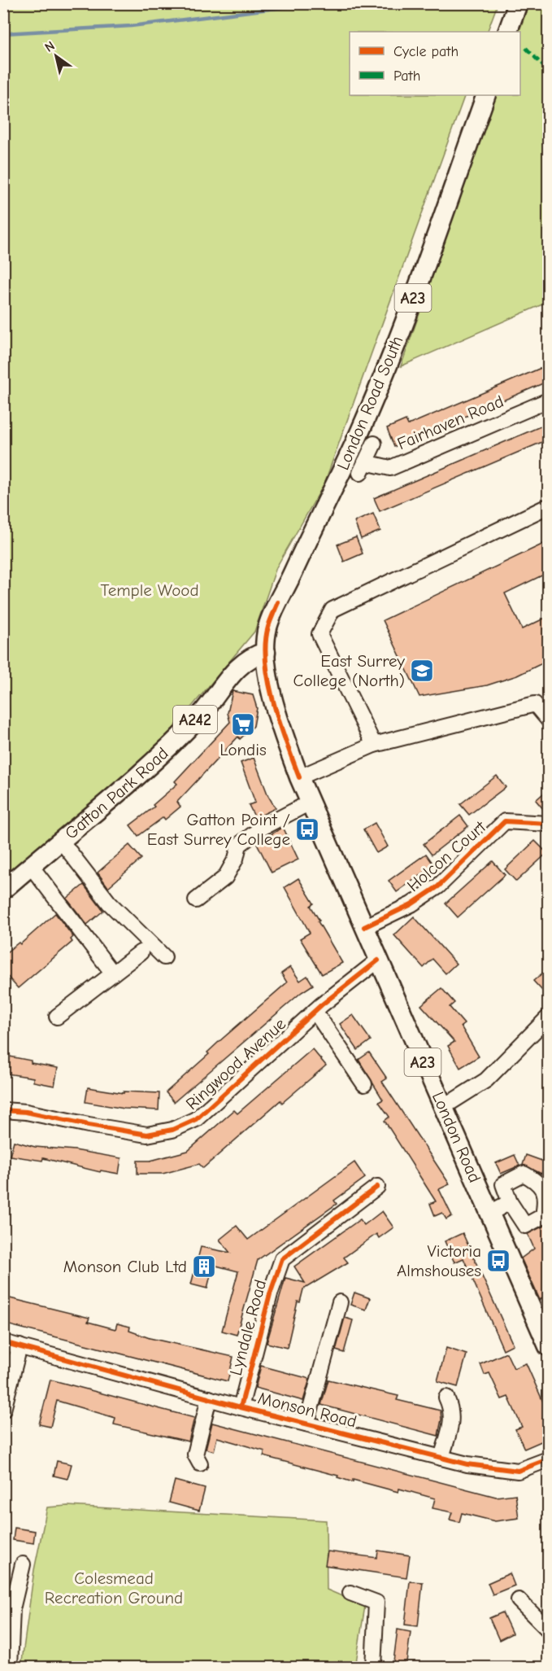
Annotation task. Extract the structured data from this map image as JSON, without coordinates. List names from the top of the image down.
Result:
{
  "streets": {
    "main road": [
      "A23",
      "London Road South",
      "A242",
      "Gatton Park Road",
      "London Road"
    ],
    "street": [
      "Fairhaven Road",
      "Holcon Court",
      "Ringwood Avenue",
      "Lyndale Road",
      "Monson Road"
    ]
  },
  "crossings": [
    ["London Road South", "Gatton Park Road"],
    ["London Road South", "London Road"],
    ["Gatton Park Road", "London Road"],
    ["Holcon Court", "London Road"],
    ["Ringwood Avenue", "London Road"],
    ["Lyndale Road", "Monson Road"]
  ],
  "parks": ["Temple Wood", "Colesmead Recreation Ground"],
  "places": {
    "school or university": ["East Surrey College (North)"],
    "supermarket": ["Londis"],
    "bus stop": ["Gatton Point / East Surrey College", "Victoria Almshouses"],
    "building": ["Monson Club Ltd"]
  },
  "legend": ["Cycle path", "Path"],
  "north": "top left"
}
